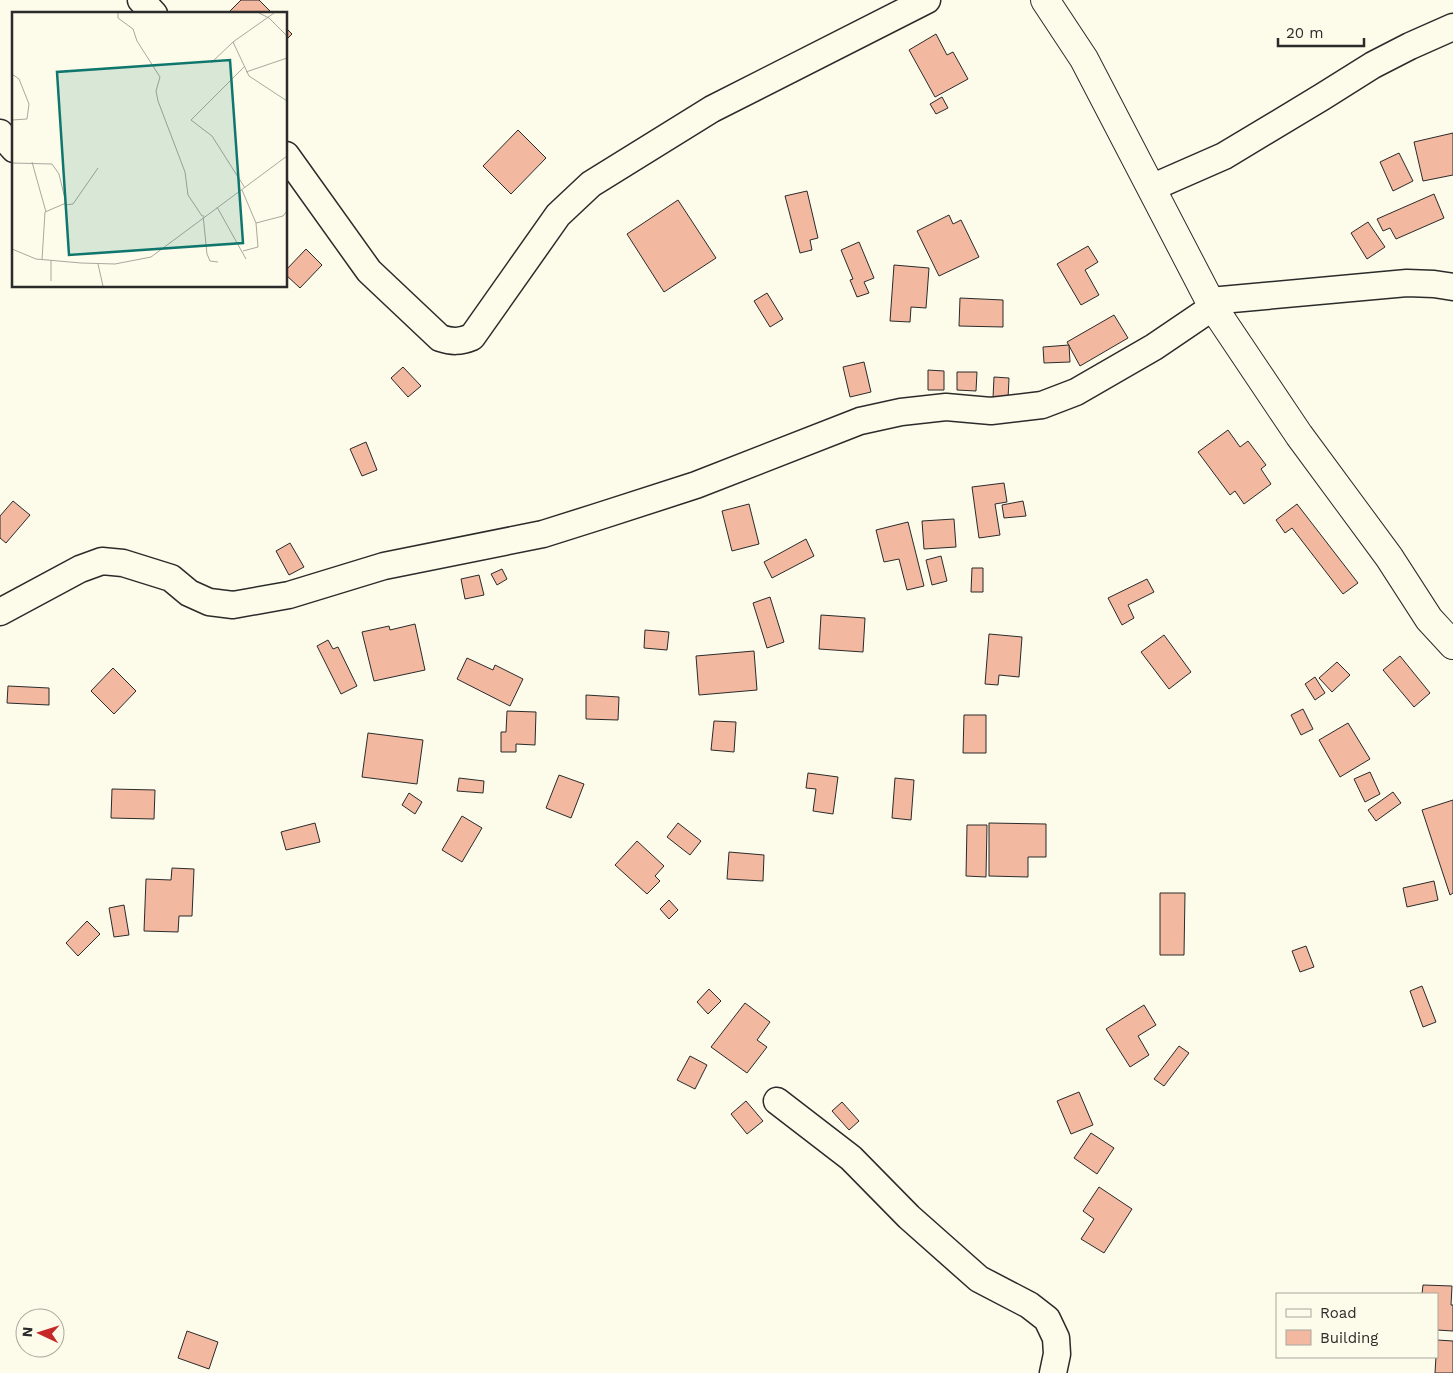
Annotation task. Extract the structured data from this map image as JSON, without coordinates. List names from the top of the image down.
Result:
{
  "legend": ["Road", "Building"],
  "scale_bar": "20 m",
  "north": "left"
}
